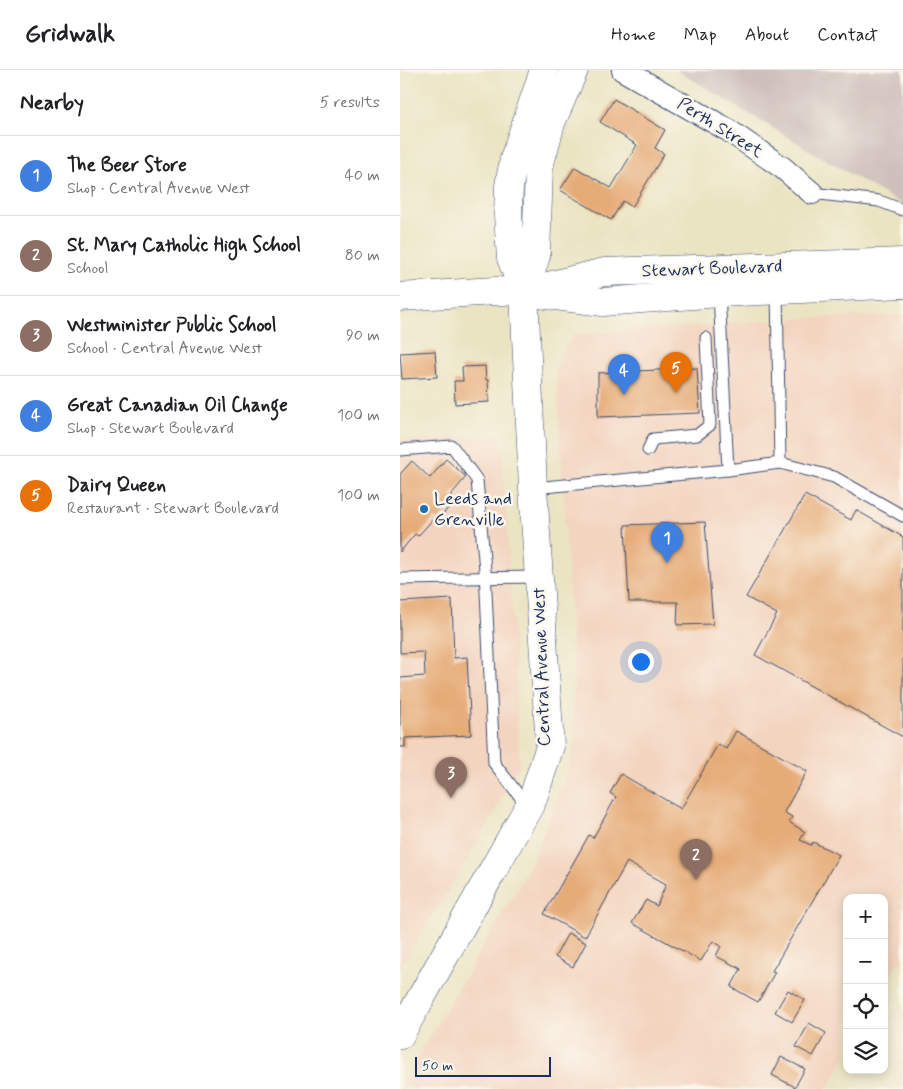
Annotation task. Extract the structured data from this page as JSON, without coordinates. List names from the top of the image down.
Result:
{
  "streets": {
    "street": ["Perth Street", "Stewart Boulevard", "Central Avenue West"]
  },
  "crossings": [
    ["Stewart Boulevard", "Central Avenue West"]
  ],
  "places": ["Leeds and Grenville"],
  "scale_bar": "50 m",
  "page": {
    "header": "Gridwalk",
    "nav": [
      "Home",
      "Map",
      "About",
      "Contact"
    ],
    "heading": ["Nearby", "5 results"],
    "list": [
      {
        "mark": "1",
        "name": "The Beer Store",
        "note": "Shop · Central Avenue West",
        "value": "40 m"
      },
      {
        "mark": "2",
        "name": "St. Mary Catholic High School",
        "note": "School",
        "value": "80 m"
      },
      {
        "mark": "3",
        "name": "Westminister Public School",
        "note": "School · Central Avenue West",
        "value": "90 m"
      },
      {
        "mark": "4",
        "name": "Great Canadian Oil Change",
        "note": "Shop · Stewart Boulevard",
        "value": "100 m"
      },
      {
        "mark": "5",
        "name": "Dairy Queen",
        "note": "Restaurant · Stewart Boulevard",
        "value": "100 m"
      }
    ],
    "pins": [
      "5",
      "4",
      "1",
      "3",
      "2"
    ],
    "map_buttons": ["+", "−"],
    "scale": "50 m"
  }
}
